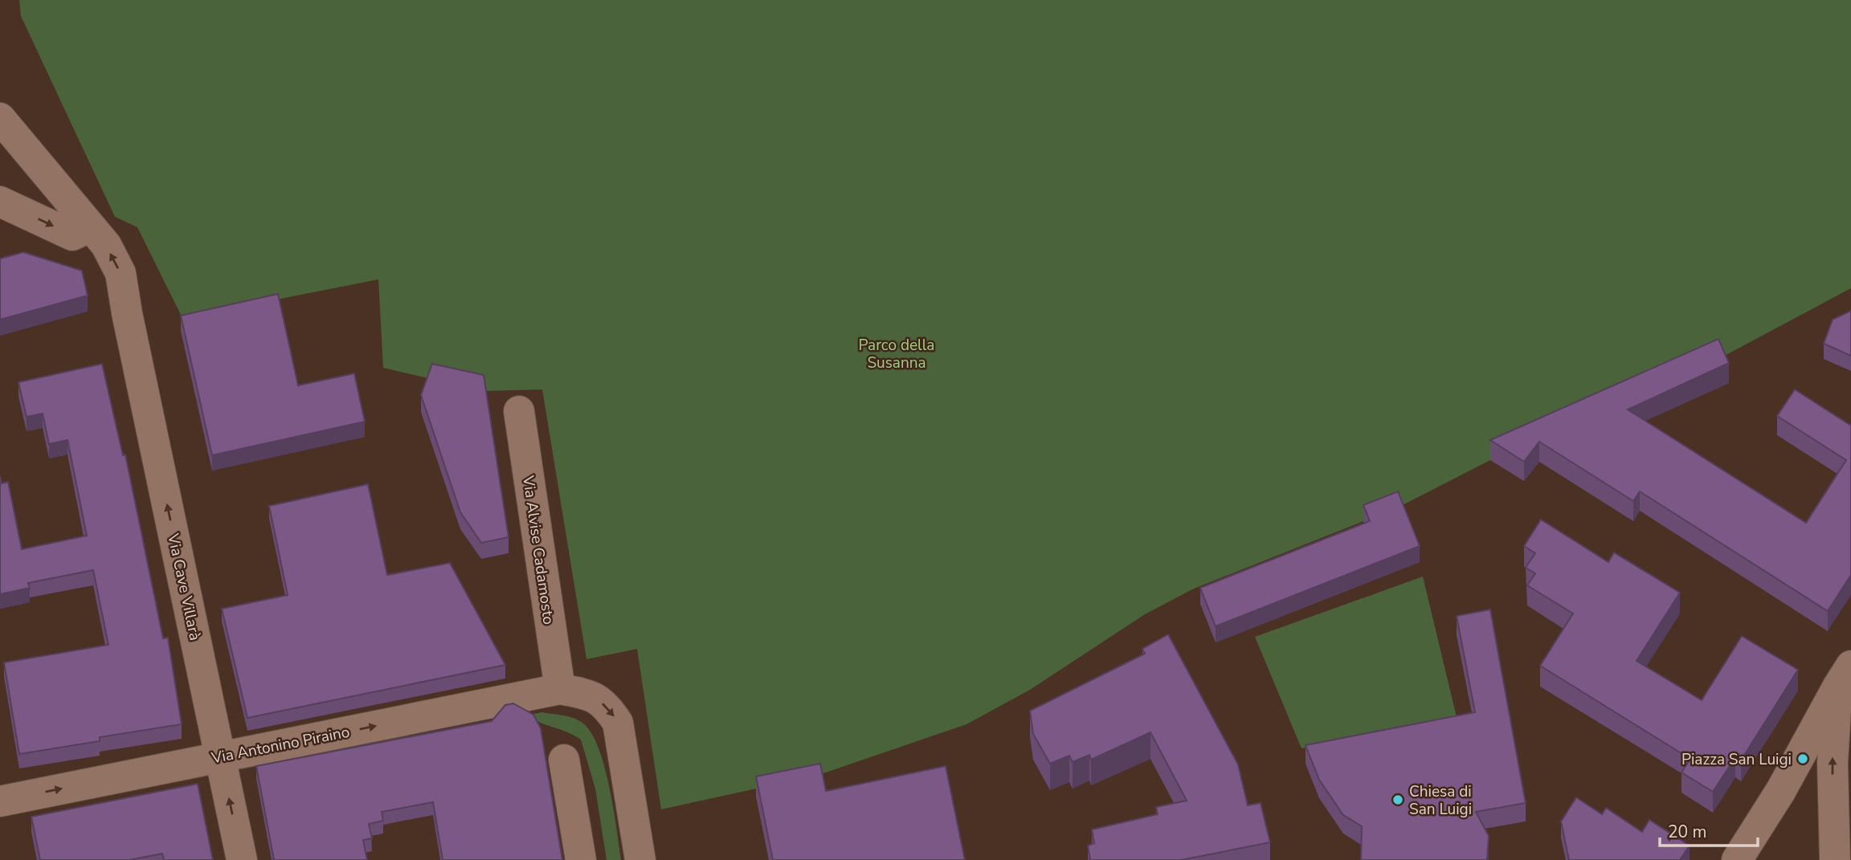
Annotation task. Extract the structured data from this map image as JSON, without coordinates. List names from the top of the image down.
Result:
{
  "streets": {
    "street": ["Via Alvise Cadamosto", "Via Cave Villarà", "Via Antonino Piraino"]
  },
  "crossings": [
    ["Via Alvise Cadamosto", "Via Antonino Piraino"],
    ["Via Cave Villarà", "Via Antonino Piraino"]
  ],
  "one_way": ["Via Cave Villarà", "Via Antonino Piraino"],
  "parks": ["Parco della Susanna"],
  "places": ["Piazza San Luigi", "Chiesa di San Luigi"],
  "scale_bar": "20 m"
}
